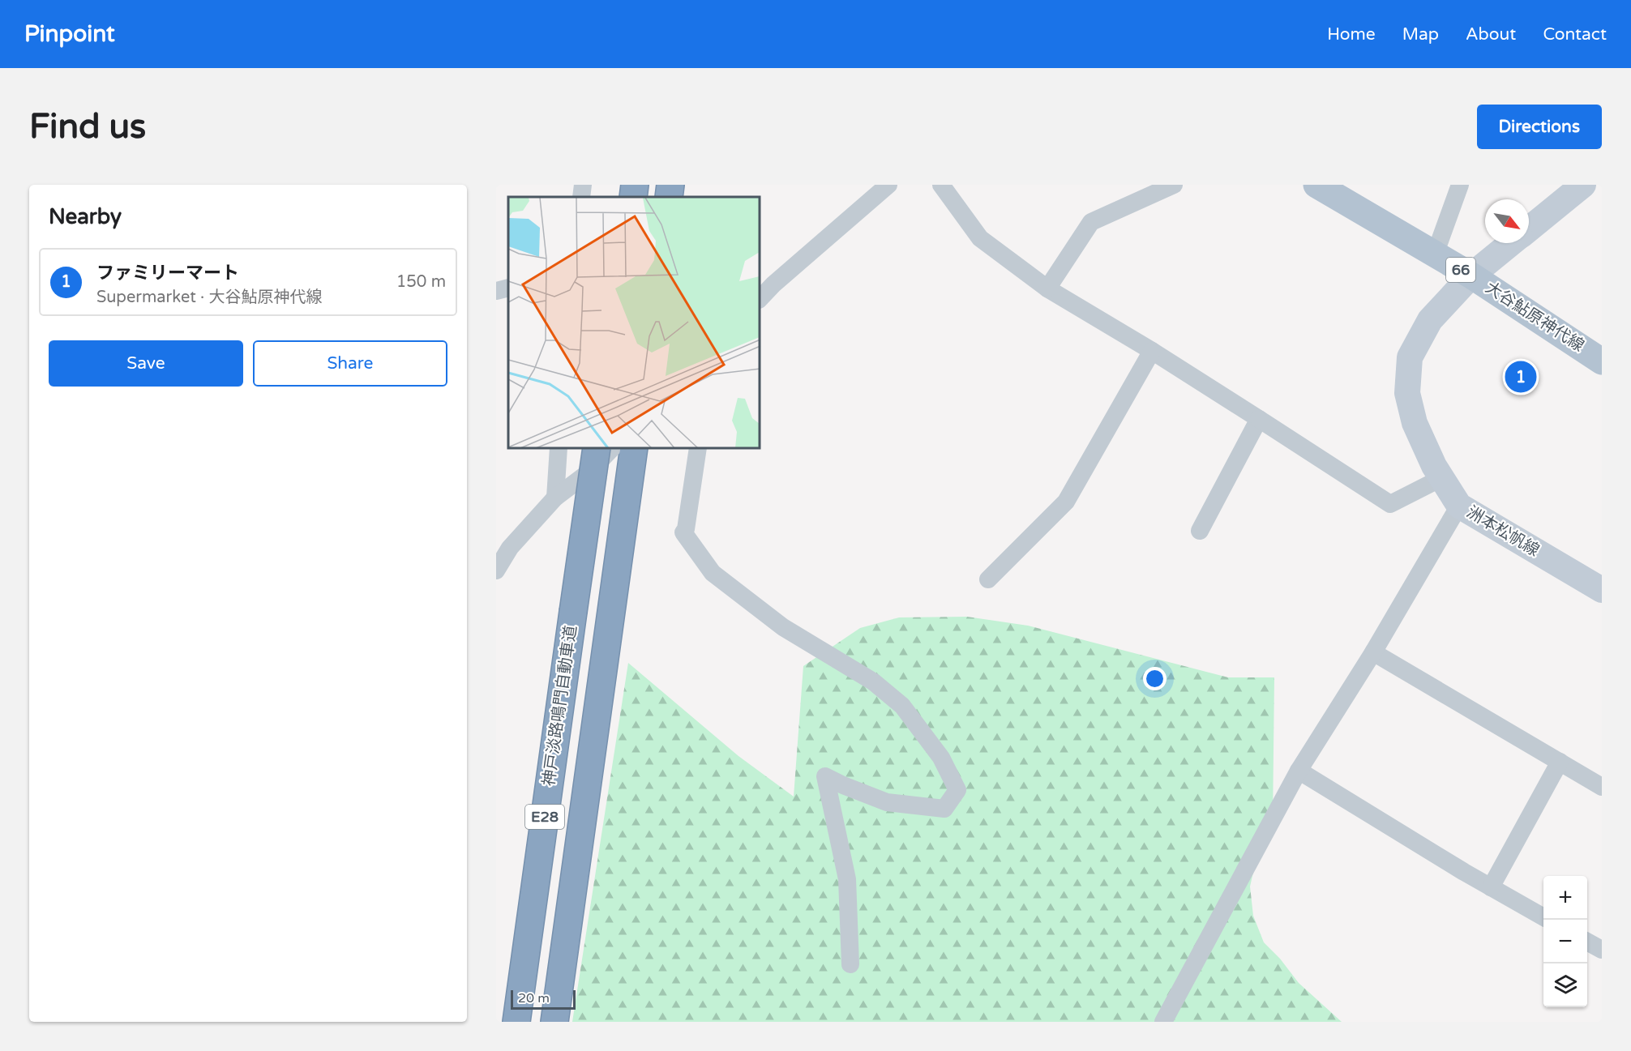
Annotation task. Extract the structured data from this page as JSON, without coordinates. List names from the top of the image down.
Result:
{
  "streets": {
    "highway": ["神戸淡路鳴門自動車道", "E28"],
    "main road": ["66", "大谷鮎原神代線", "洲本松帆線"]
  },
  "crossings": [
    ["大谷鮎原神代線", "洲本松帆線"]
  ],
  "scale_bar": "20 m",
  "north": "bottom right",
  "page": {
    "header": "Pinpoint",
    "nav": [
      "Home",
      "Map",
      "About",
      "Contact"
    ],
    "buttons": [
      "Directions",
      ["Save", "Share"]
    ],
    "title": "Find us",
    "heading": "Nearby",
    "list": [
      {
        "mark": "1",
        "name": "ファミリーマート",
        "note": "Supermarket · 大谷鮎原神代線",
        "value": "150 m"
      }
    ],
    "pins": "1",
    "map_buttons": ["+", "−"],
    "scale": "20 m"
  }
}
